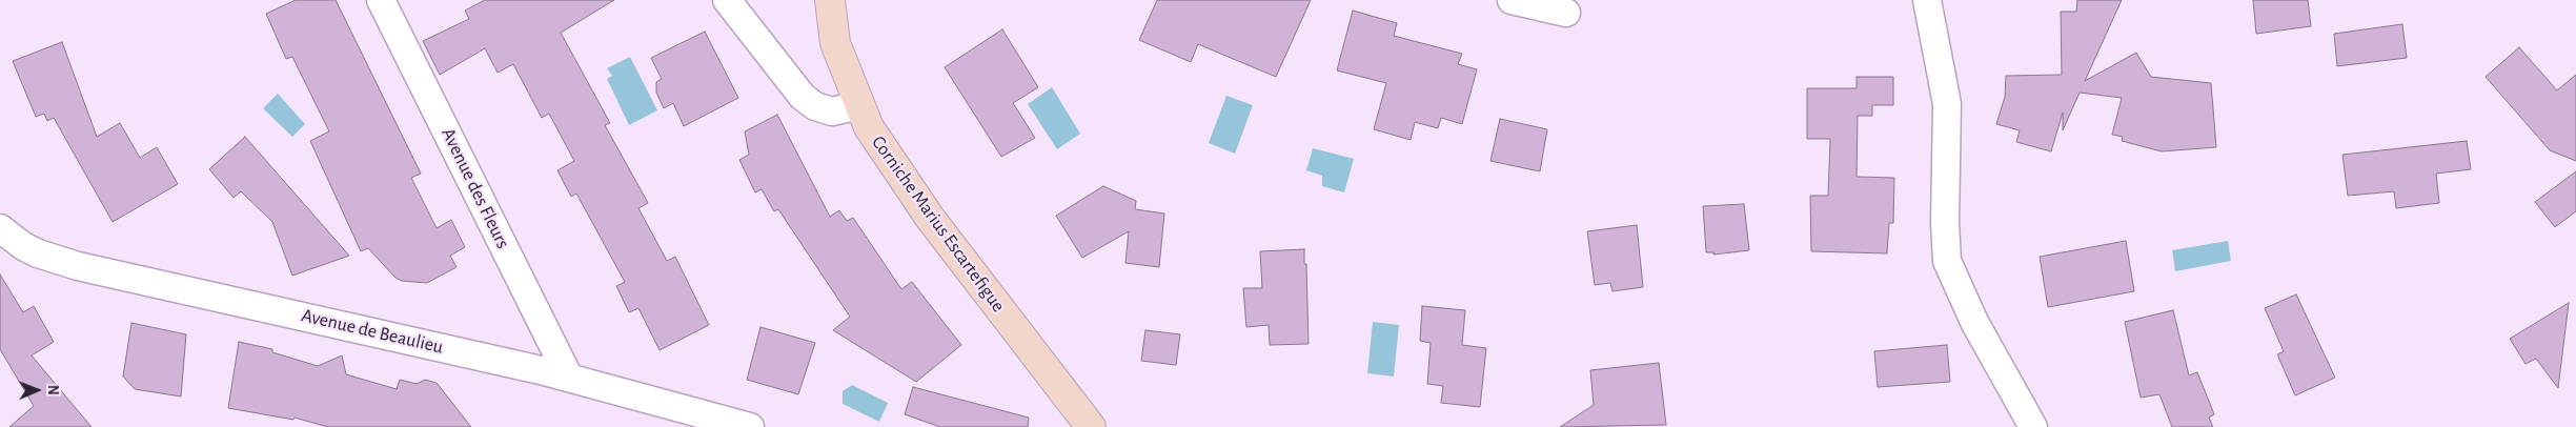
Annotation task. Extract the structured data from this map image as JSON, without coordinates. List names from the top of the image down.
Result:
{
  "streets": {
    "main road": ["Corniche Marius Escartefigue"],
    "street": ["Avenue des Fleurs", "Avenue de Beaulieu"]
  },
  "crossings": [
    ["Avenue des Fleurs", "Avenue de Beaulieu"]
  ],
  "north": "right"
}
